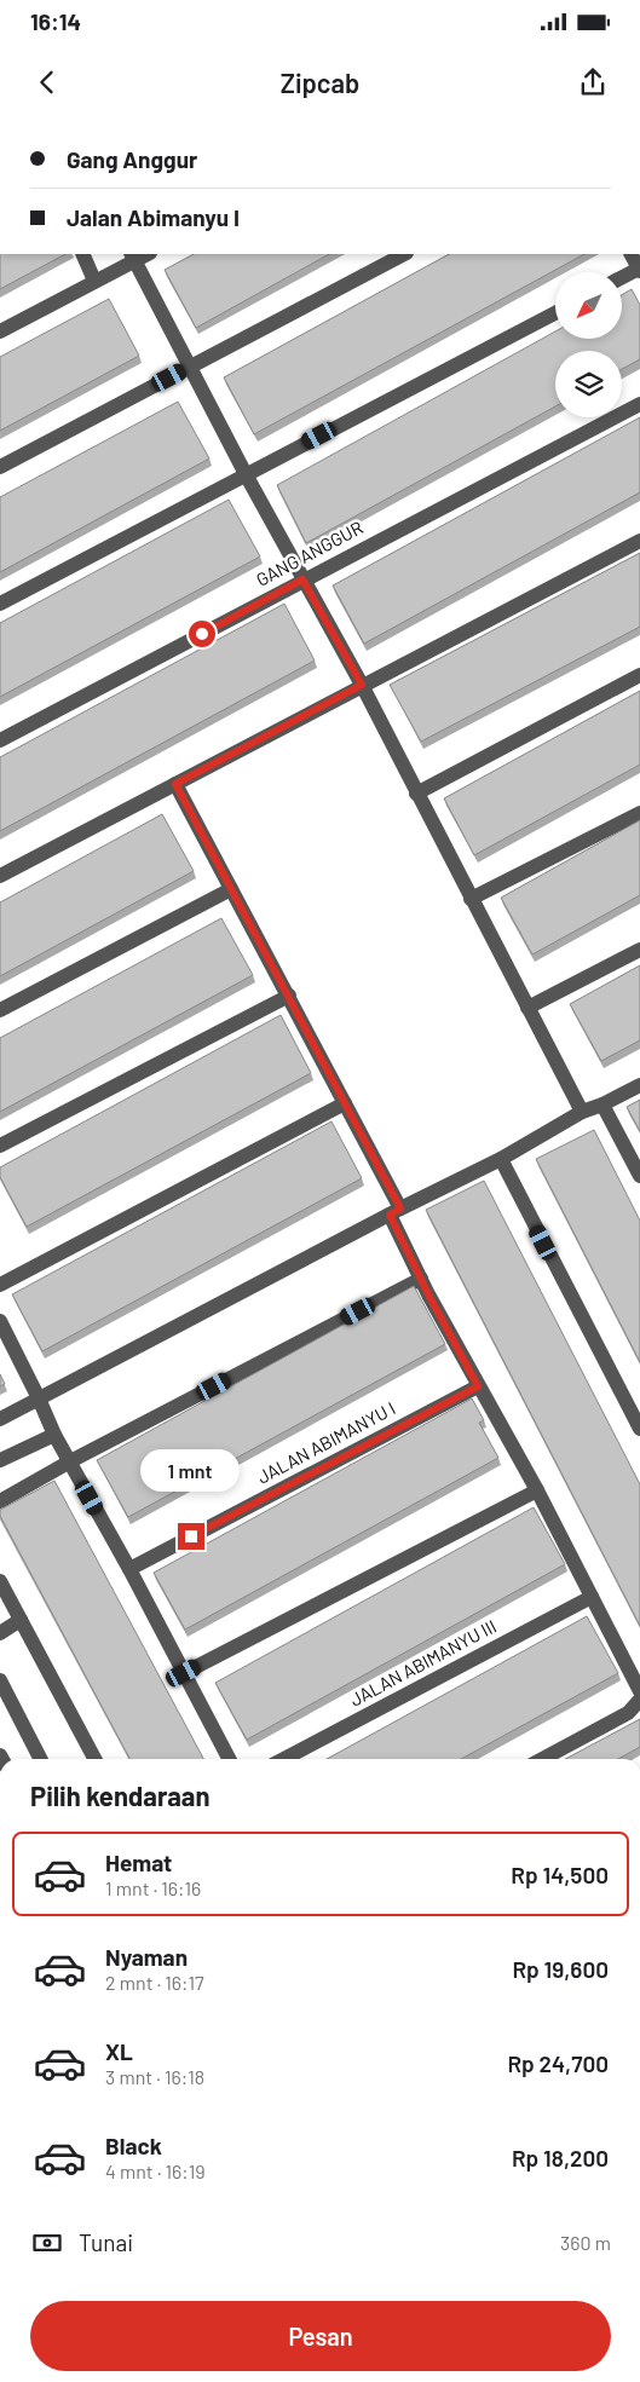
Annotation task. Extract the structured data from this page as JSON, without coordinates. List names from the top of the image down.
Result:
{
  "streets": {
    "street": ["GANG ANGGUR", "JALAN ABIMANYU I", "JALAN ABIMANYU III"]
  },
  "north": "bottom left",
  "page": {
    "status": "16:14",
    "header": "Zipcab",
    "banner": ["Gang Anggur", "Jalan Abimanyu I"],
    "bubble": "1 mnt",
    "heading": "Pilih kendaraan",
    "list": [
      {
        "name": "Hemat",
        "note": "1 mnt · 16:16",
        "value": "Rp 14,500"
      },
      {
        "name": "Nyaman",
        "note": "2 mnt · 16:17",
        "value": "Rp 19,600"
      },
      {
        "name": "XL",
        "note": "3 mnt · 16:18",
        "value": "Rp 24,700"
      },
      {
        "name": "Black",
        "note": "4 mnt · 16:19",
        "value": "Rp 18,200"
      }
    ],
    "pay": ["Tunai", "360 m"],
    "buttons": "Pesan"
  }
}
